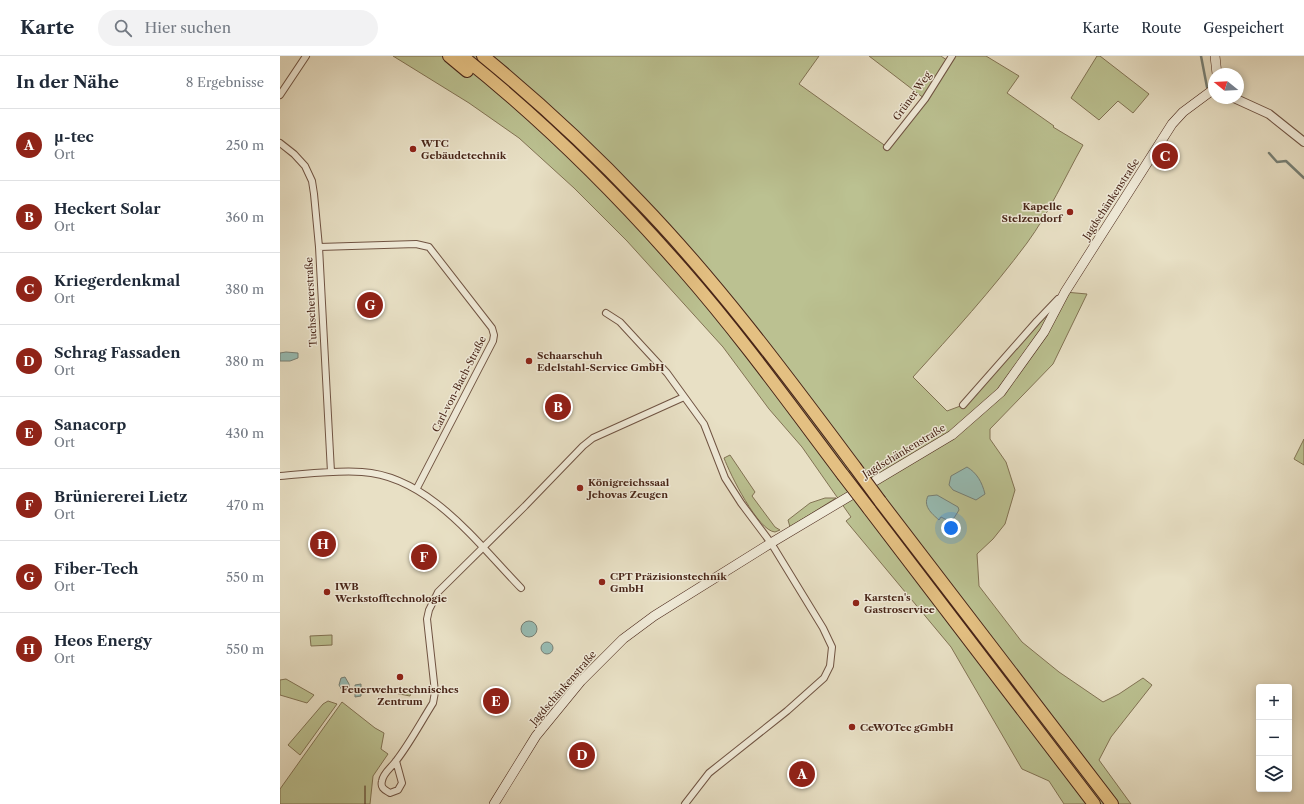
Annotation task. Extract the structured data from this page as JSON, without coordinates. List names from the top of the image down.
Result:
{
  "streets": {
    "main road": ["Jagdschänkenstraße"],
    "street": ["Grüner Weg", "Tuchschererstraße", "Carl-von-Bach-Straße"]
  },
  "crossings": [
    ["Tuchschererstraße", "Carl-von-Bach-Straße"]
  ],
  "places": [
    "WTC Gebäudetechnik",
    "Kapelle Stelzendorf",
    "Schaarschuh Edelstahl-Service GmbH",
    "Königreichssaal Jehovas Zeugen",
    "CPT Präzisionstechnik GmbH",
    "IWB Werkstofftechnologie",
    "Karsten's Gastroservice",
    "Feuerwehrtechnisches Zentrum",
    "CeWOTec gGmbH"
  ],
  "north": "left",
  "page": {
    "header": "Karte",
    "search": "Hier suchen",
    "nav": ["Karte", "Route", "Gespeichert"],
    "heading": ["In der Nähe", "8 Ergebnisse"],
    "list": [
      {
        "mark": "A",
        "name": "µ-tec",
        "note": "Ort",
        "value": "250 m"
      },
      {
        "mark": "B",
        "name": "Heckert Solar",
        "note": "Ort",
        "value": "360 m"
      },
      {
        "mark": "C",
        "name": "Kriegerdenkmal",
        "note": "Ort",
        "value": "380 m"
      },
      {
        "mark": "D",
        "name": "Schrag Fassaden",
        "note": "Ort",
        "value": "380 m"
      },
      {
        "mark": "E",
        "name": "Sanacorp",
        "note": "Ort",
        "value": "430 m"
      },
      {
        "mark": "F",
        "name": "Brüniererei Lietz",
        "note": "Ort",
        "value": "470 m"
      },
      {
        "mark": "G",
        "name": "Fiber-Tech",
        "note": "Ort",
        "value": "550 m"
      },
      {
        "mark": "H",
        "name": "Heos Energy",
        "note": "Ort",
        "value": "550 m"
      }
    ],
    "pins": [
      "C",
      "G",
      "B",
      "H",
      "F",
      "E",
      "D",
      "A"
    ],
    "map_buttons": ["+", "−"]
  }
}
